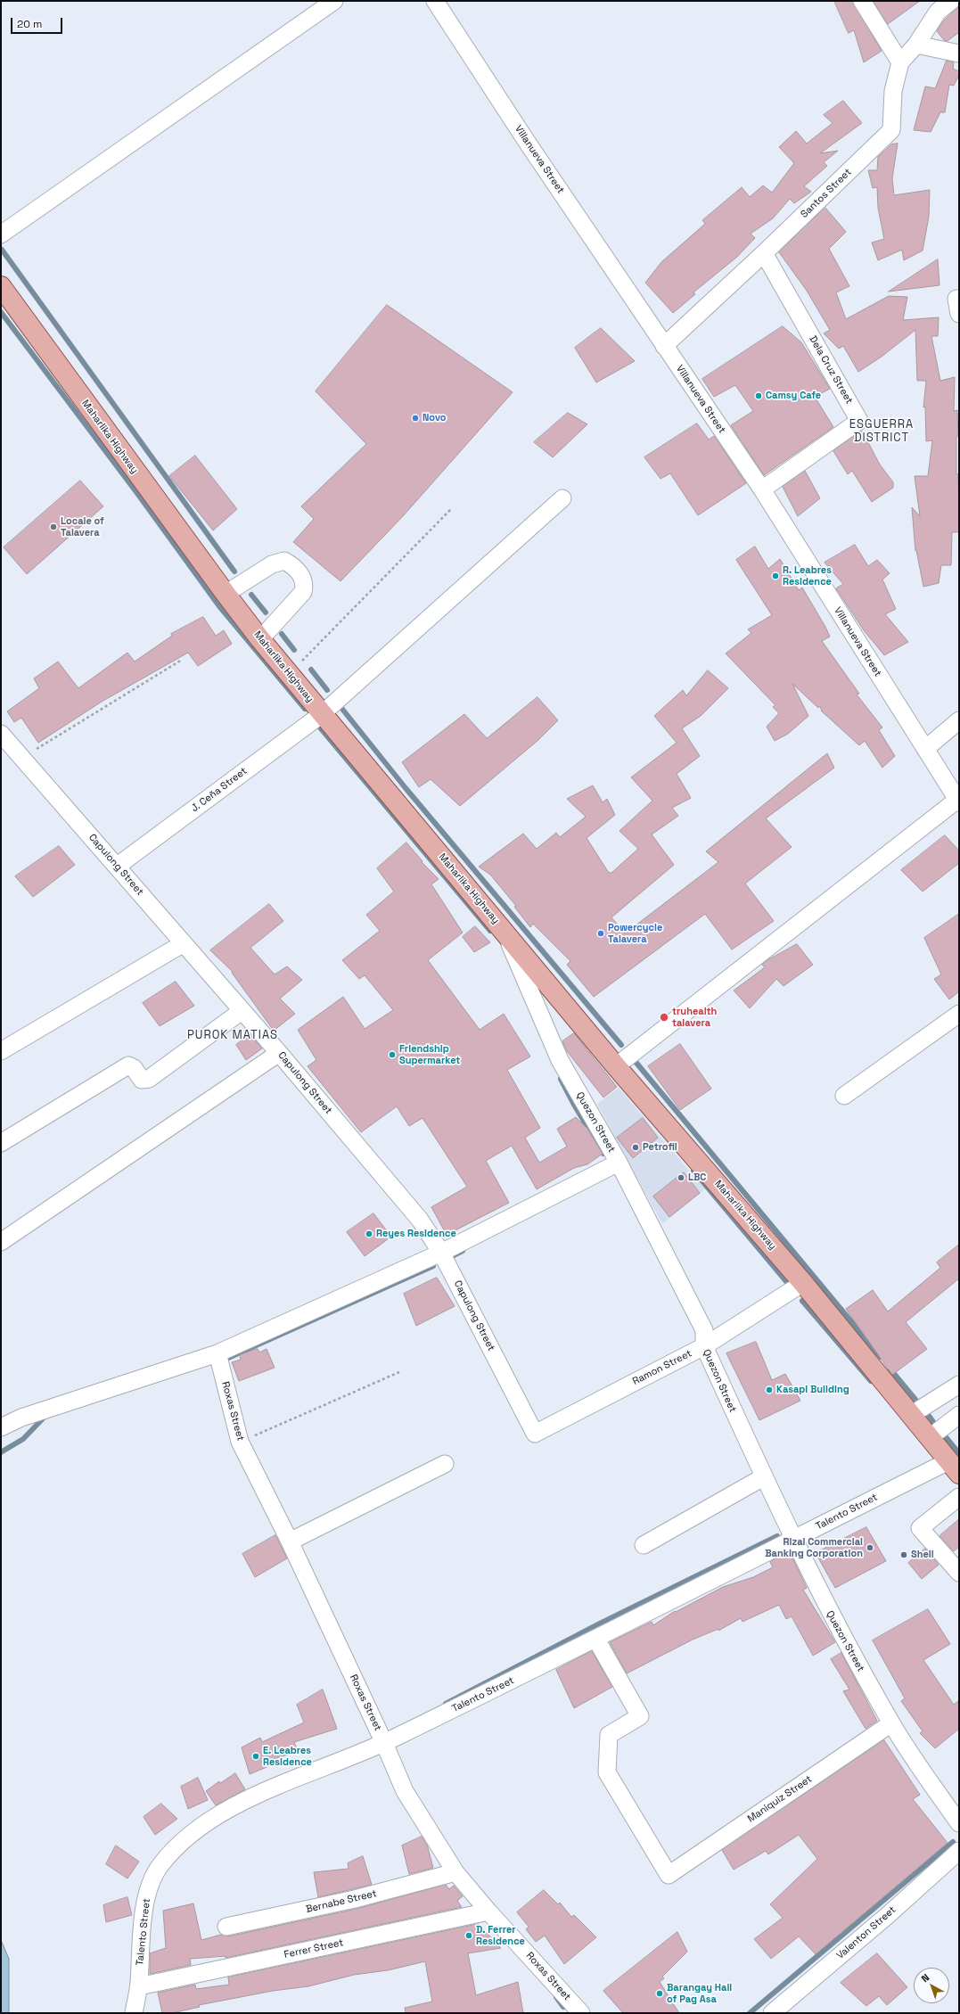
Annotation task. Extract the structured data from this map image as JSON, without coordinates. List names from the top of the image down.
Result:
{
  "streets": {
    "main road": ["Maharlika Highway"],
    "street": [
      "Villanueva Street",
      "Santos Street",
      "Dela Cruz Street",
      "J. Ceña Street",
      "Capulong Street",
      "Quezon Street",
      "Ramon Street",
      "Roxas Street",
      "Talento Street",
      "Maniquiz Street",
      "Bernabe Street",
      "Valenton Street",
      "Ferrer Street"
    ]
  },
  "crossings": [
    ["Villanueva Street", "Santos Street"],
    ["Villanueva Street", "Dela Cruz Street"],
    ["Santos Street", "Dela Cruz Street"],
    ["Maharlika Highway", "J. Ceña Street"],
    ["Maharlika Highway", "Quezon Street"],
    ["Maharlika Highway", "Ramon Street"],
    ["Maharlika Highway", "Talento Street"],
    ["J. Ceña Street", "Capulong Street"],
    ["Capulong Street", "Ramon Street"],
    ["Quezon Street", "Ramon Street"],
    ["Quezon Street", "Talento Street"],
    ["Quezon Street", "Maniquiz Street"],
    ["Roxas Street", "Talento Street"],
    ["Roxas Street", "Bernabe Street"],
    ["Roxas Street", "Ferrer Street"],
    ["Talento Street", "Maniquiz Street"],
    ["Talento Street", "Ferrer Street"]
  ],
  "districts": ["ESGUERRA DISTRICT", "PUROK MATIAS"],
  "places": [
    "Camsy Cafe",
    "Novo",
    "Locale of Talavera",
    "R. Leabres Residence",
    "Powercycle Talavera",
    "truhealth talavera",
    "Friendship Supermarket",
    "Petrofil",
    "LBC",
    "Reyes Residence",
    "Kasapi Building",
    "Rizal Commercial Banking Corporation",
    "Shell",
    "E. Leabres Residence",
    "D. Ferrer Residence",
    "Barangay Hall of Pag Asa"
  ],
  "scale_bar": "20 m",
  "north": "top left"
}
